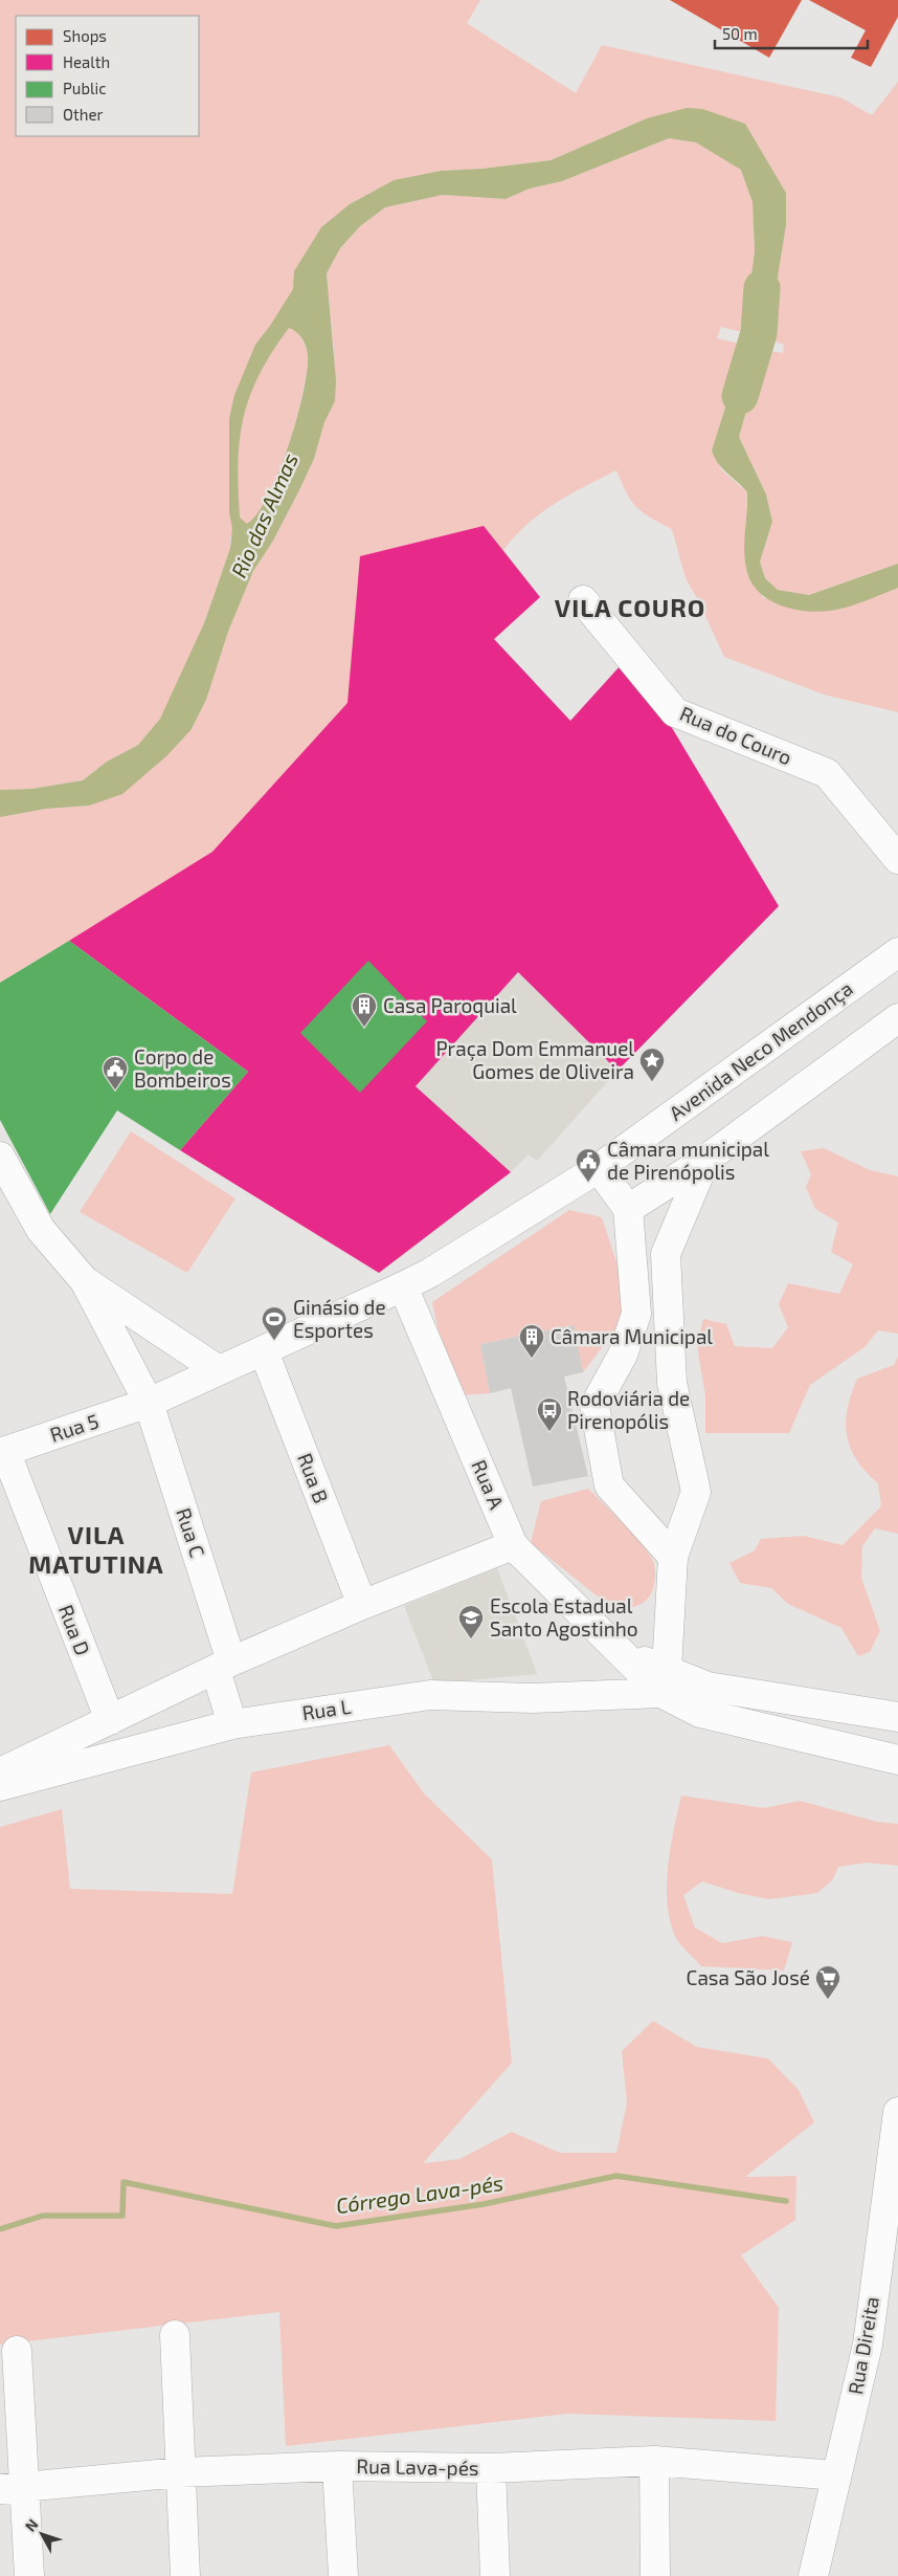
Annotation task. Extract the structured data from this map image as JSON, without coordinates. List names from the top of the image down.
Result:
{
  "streets": {
    "street": [
      "Rua do Couro",
      "Avenida Neco Mendonça",
      "Rua 5",
      "Rua B",
      "Rua A",
      "Rua C",
      "Rua D",
      "Rua L",
      "Rua Direita",
      "Rua Lava-pés"
    ]
  },
  "crossings": [
    ["Avenida Neco Mendonça", "Rua 5"],
    ["Avenida Neco Mendonça", "Rua A"],
    ["Rua 5", "Rua B"],
    ["Rua 5", "Rua A"],
    ["Rua 5", "Rua C"],
    ["Rua 5", "Rua D"],
    ["Rua A", "Rua L"],
    ["Rua C", "Rua L"],
    ["Rua Direita", "Rua Lava-pés"]
  ],
  "districts": ["VILA COURO", "VILA MATUTINA"],
  "water": ["Rio das Almas", "Córrego Lava-pés"],
  "places": {
    "building": ["Casa Paroquial", "Câmara Municipal"],
    "place": ["Praça Dom Emmanuel Gomes de Oliveira"],
    "public building": ["Corpo de Bombeiros", "Câmara municipal de Pirenópolis"],
    "sports": ["Ginásio de Esportes"],
    "bus stop": ["Rodoviária de Pirenopólis"],
    "school or university": ["Escola Estadual Santo Agostinho"],
    "supermarket": ["Casa São José"]
  },
  "legend": [
    "Shops",
    "Health",
    "Public",
    "Other"
  ],
  "scale_bar": "50 m",
  "north": "top left"
}
